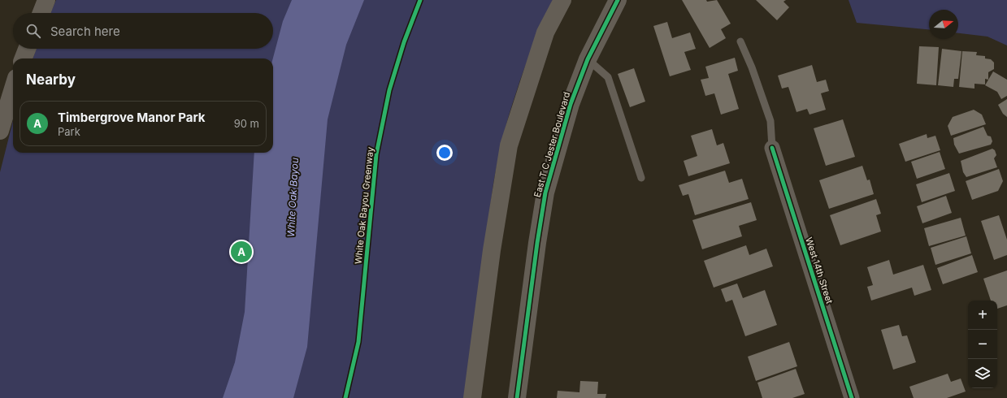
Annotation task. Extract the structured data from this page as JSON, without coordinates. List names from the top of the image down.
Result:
{
  "streets": {
    "street": ["East T C Jester Boulevard", "West 14th Street"],
    "cycle path": ["White Oak Bayou Greenway"]
  },
  "water": ["White Oak Bayou"],
  "north": "right",
  "page": {
    "search": "Search here",
    "heading": "Nearby",
    "list": [
      {
        "mark": "A",
        "name": "Timbergrove Manor Park",
        "note": "Park",
        "value": "90 m"
      }
    ],
    "pins": "A",
    "map_buttons": ["+", "−"]
  }
}
